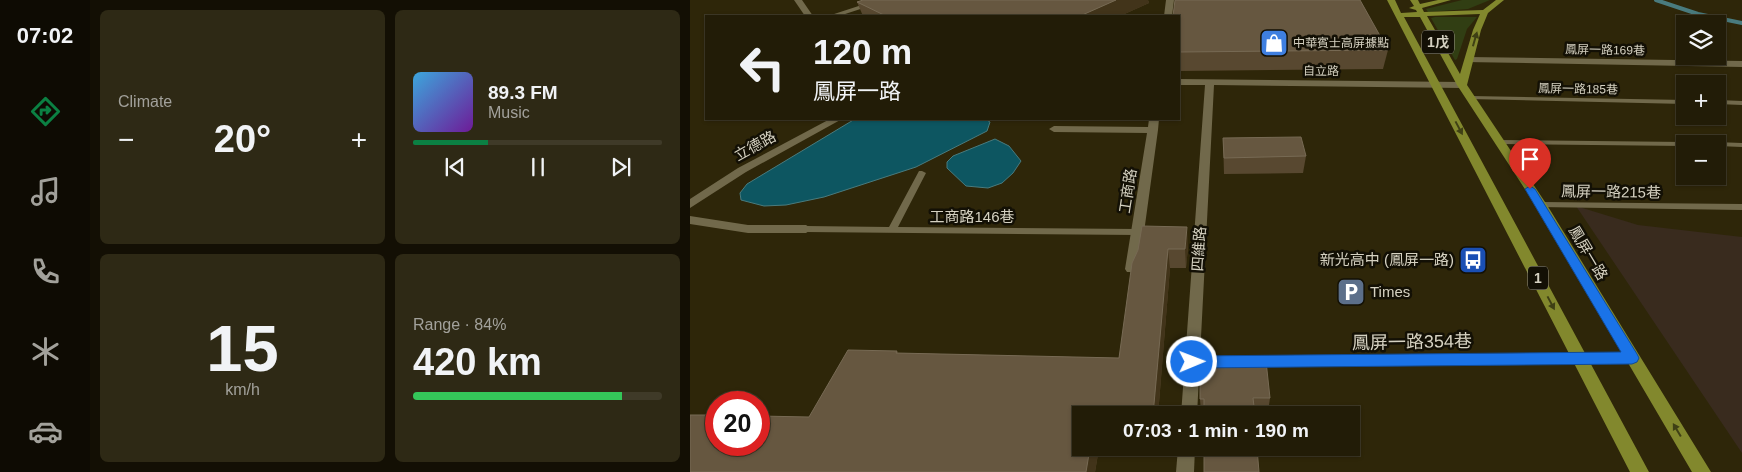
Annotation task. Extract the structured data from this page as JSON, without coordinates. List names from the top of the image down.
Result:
{
  "streets": {
    "main road": ["1戊", "鳳屏一路", "1"],
    "street": [
      "鳳屏一路169巷",
      "自立路",
      "立德路",
      "工商路",
      "四維路"
    ],
    "lane": [
      "鳳屏一路185巷",
      "鳳屏一路215巷",
      "工商路146巷",
      "鳳屏一路354巷"
    ]
  },
  "crossings": [
    ["1戊", "自立路"],
    ["1戊", "1"],
    ["自立路", "四維路"],
    ["自立路", "鳳屏一路"],
    ["自立路", "1"],
    ["鳳屏一路185巷", "鳳屏一路"],
    ["工商路", "工商路146巷"],
    ["鳳屏一路215巷", "鳳屏一路"],
    ["鳳屏一路", "鳳屏一路354巷"],
    ["1", "鳳屏一路354巷"]
  ],
  "places": {
    "shop": ["中華賓士高屏據點"],
    "bus stop": ["新光高中 (鳳屏一路)"],
    "parking": ["Times"]
  },
  "page": {
    "tabs": "07:02",
    "tile": [
      "Climate",
      ["15", "km/h"],
      ["Range · 84%", "420 km"]
    ],
    "map_buttons": ["+", "−"],
    "turn": ["120 m", "鳳屏一路"],
    "song": ["89.3 FM", "Music"],
    "heat": ["−", "20°", "+"],
    "limit": "20",
    "trip": "07:03 · 1 min · 190 m"
  }
}
